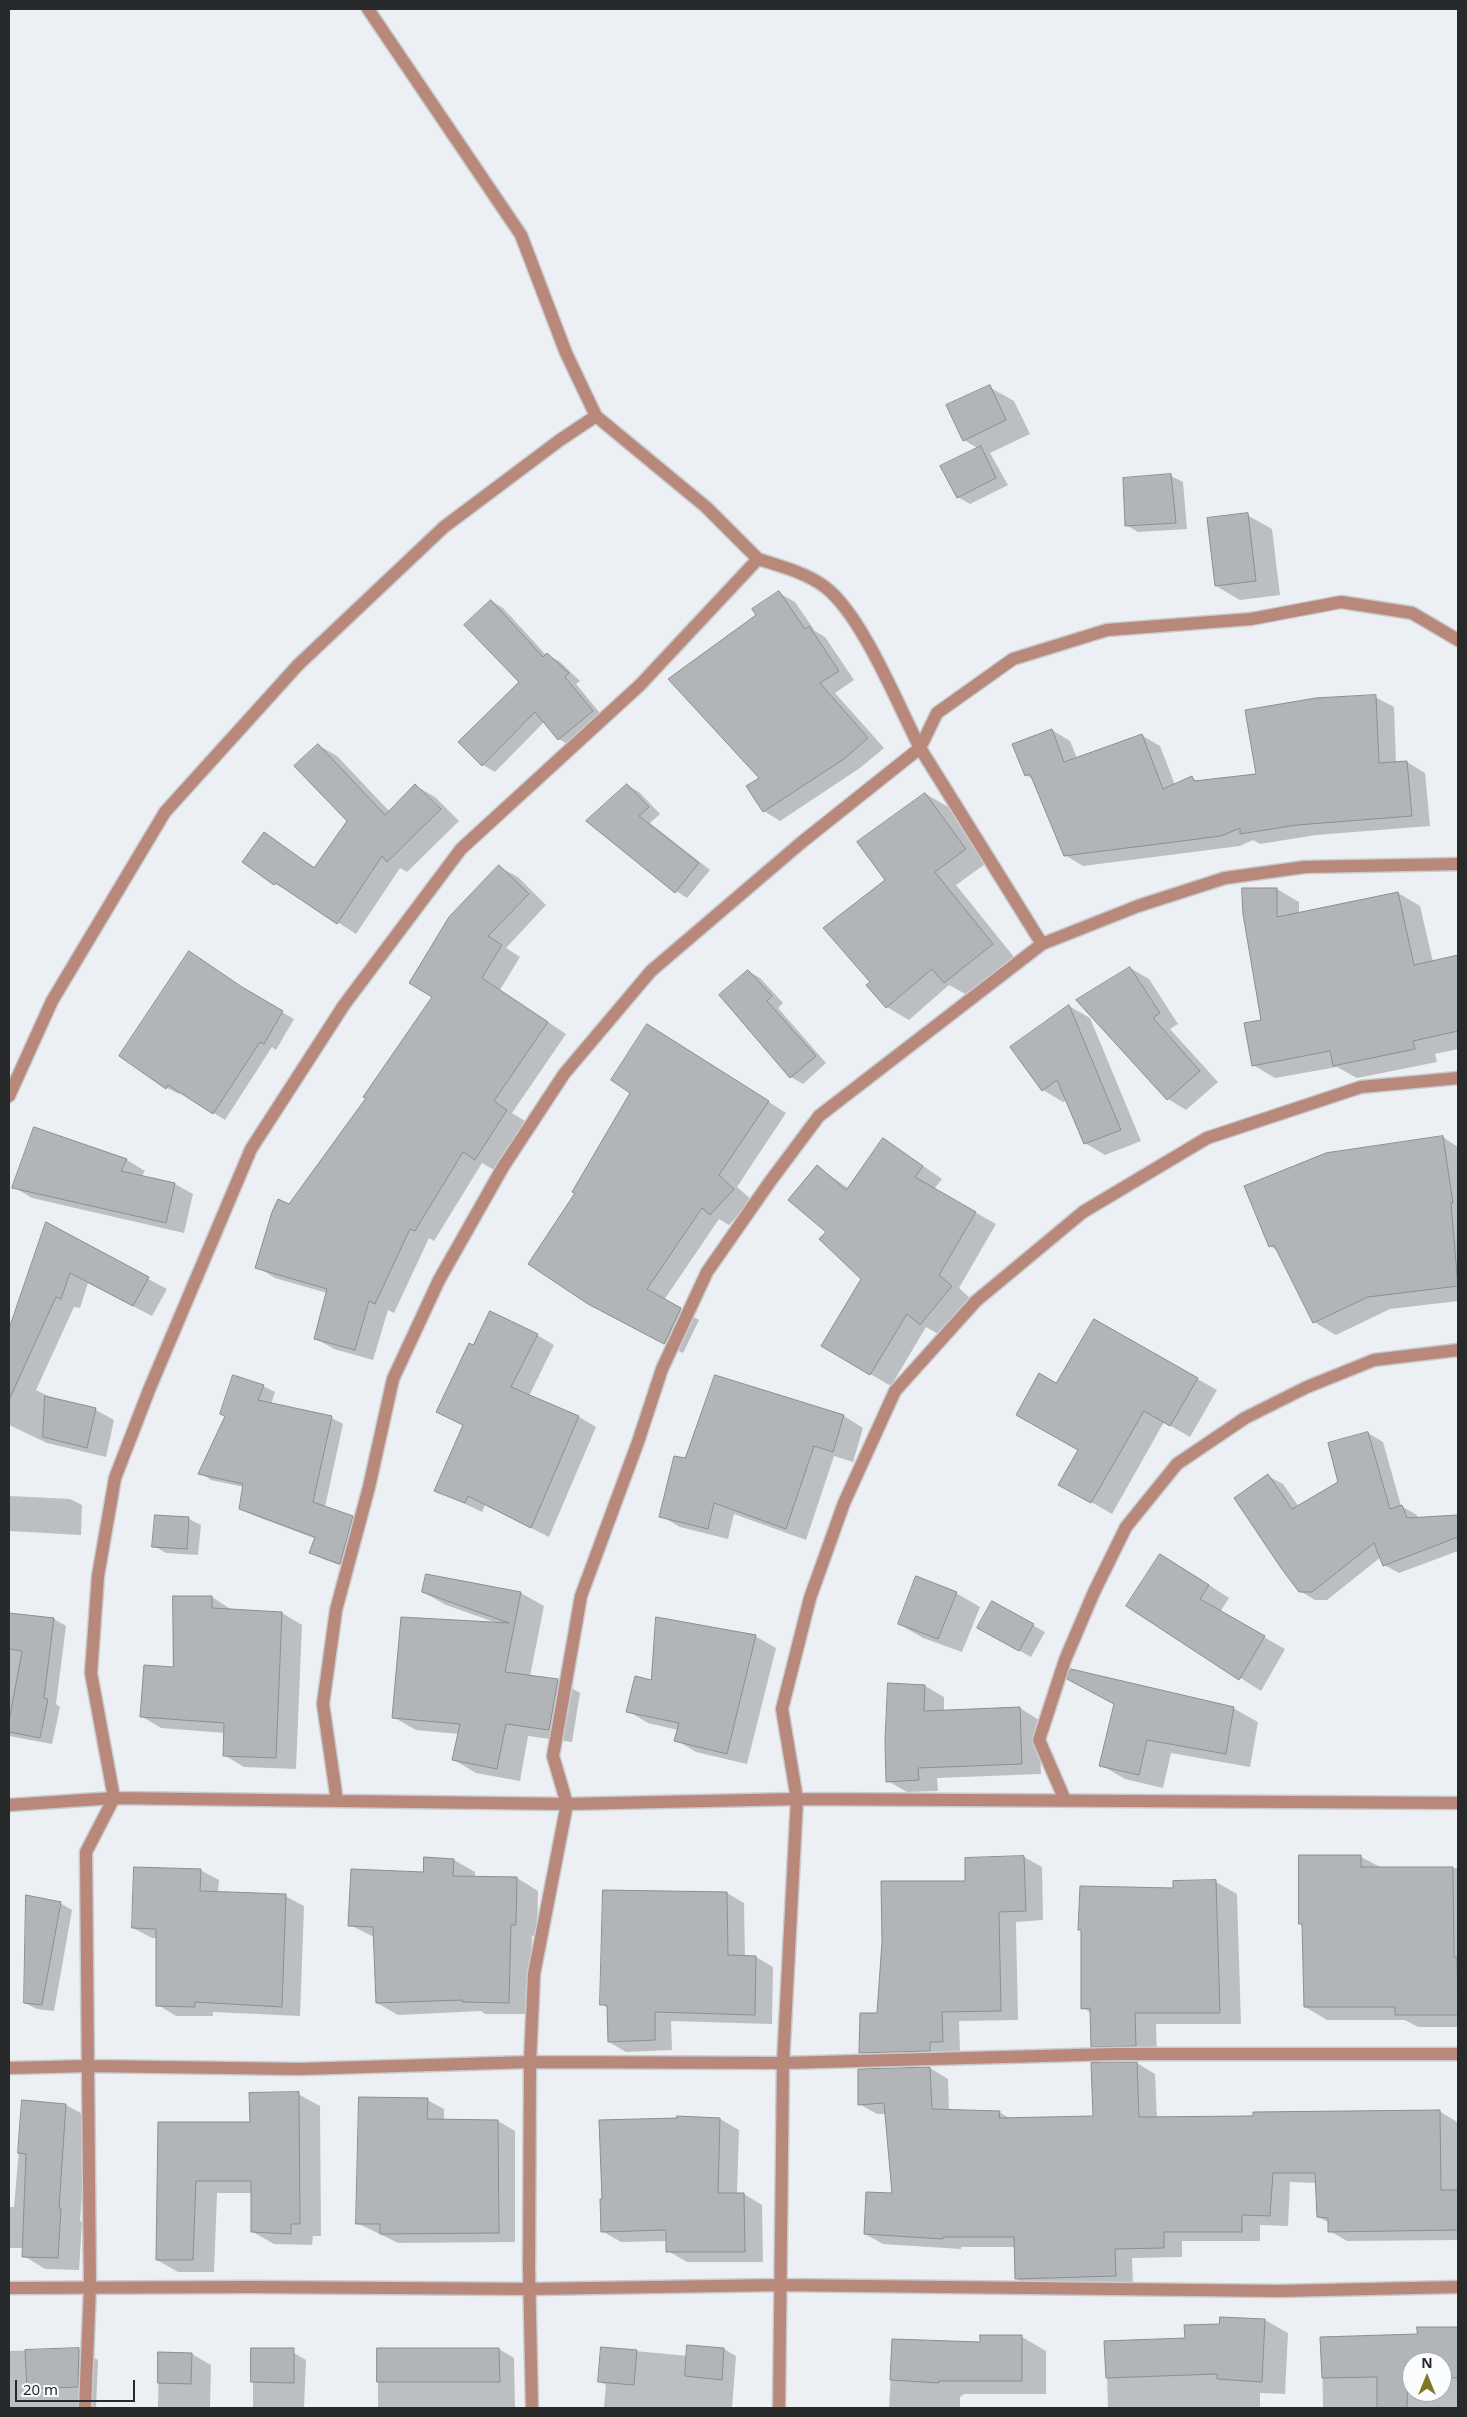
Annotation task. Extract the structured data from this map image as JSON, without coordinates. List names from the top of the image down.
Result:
{
  "scale_bar": "20 m",
  "north": "top"
}
